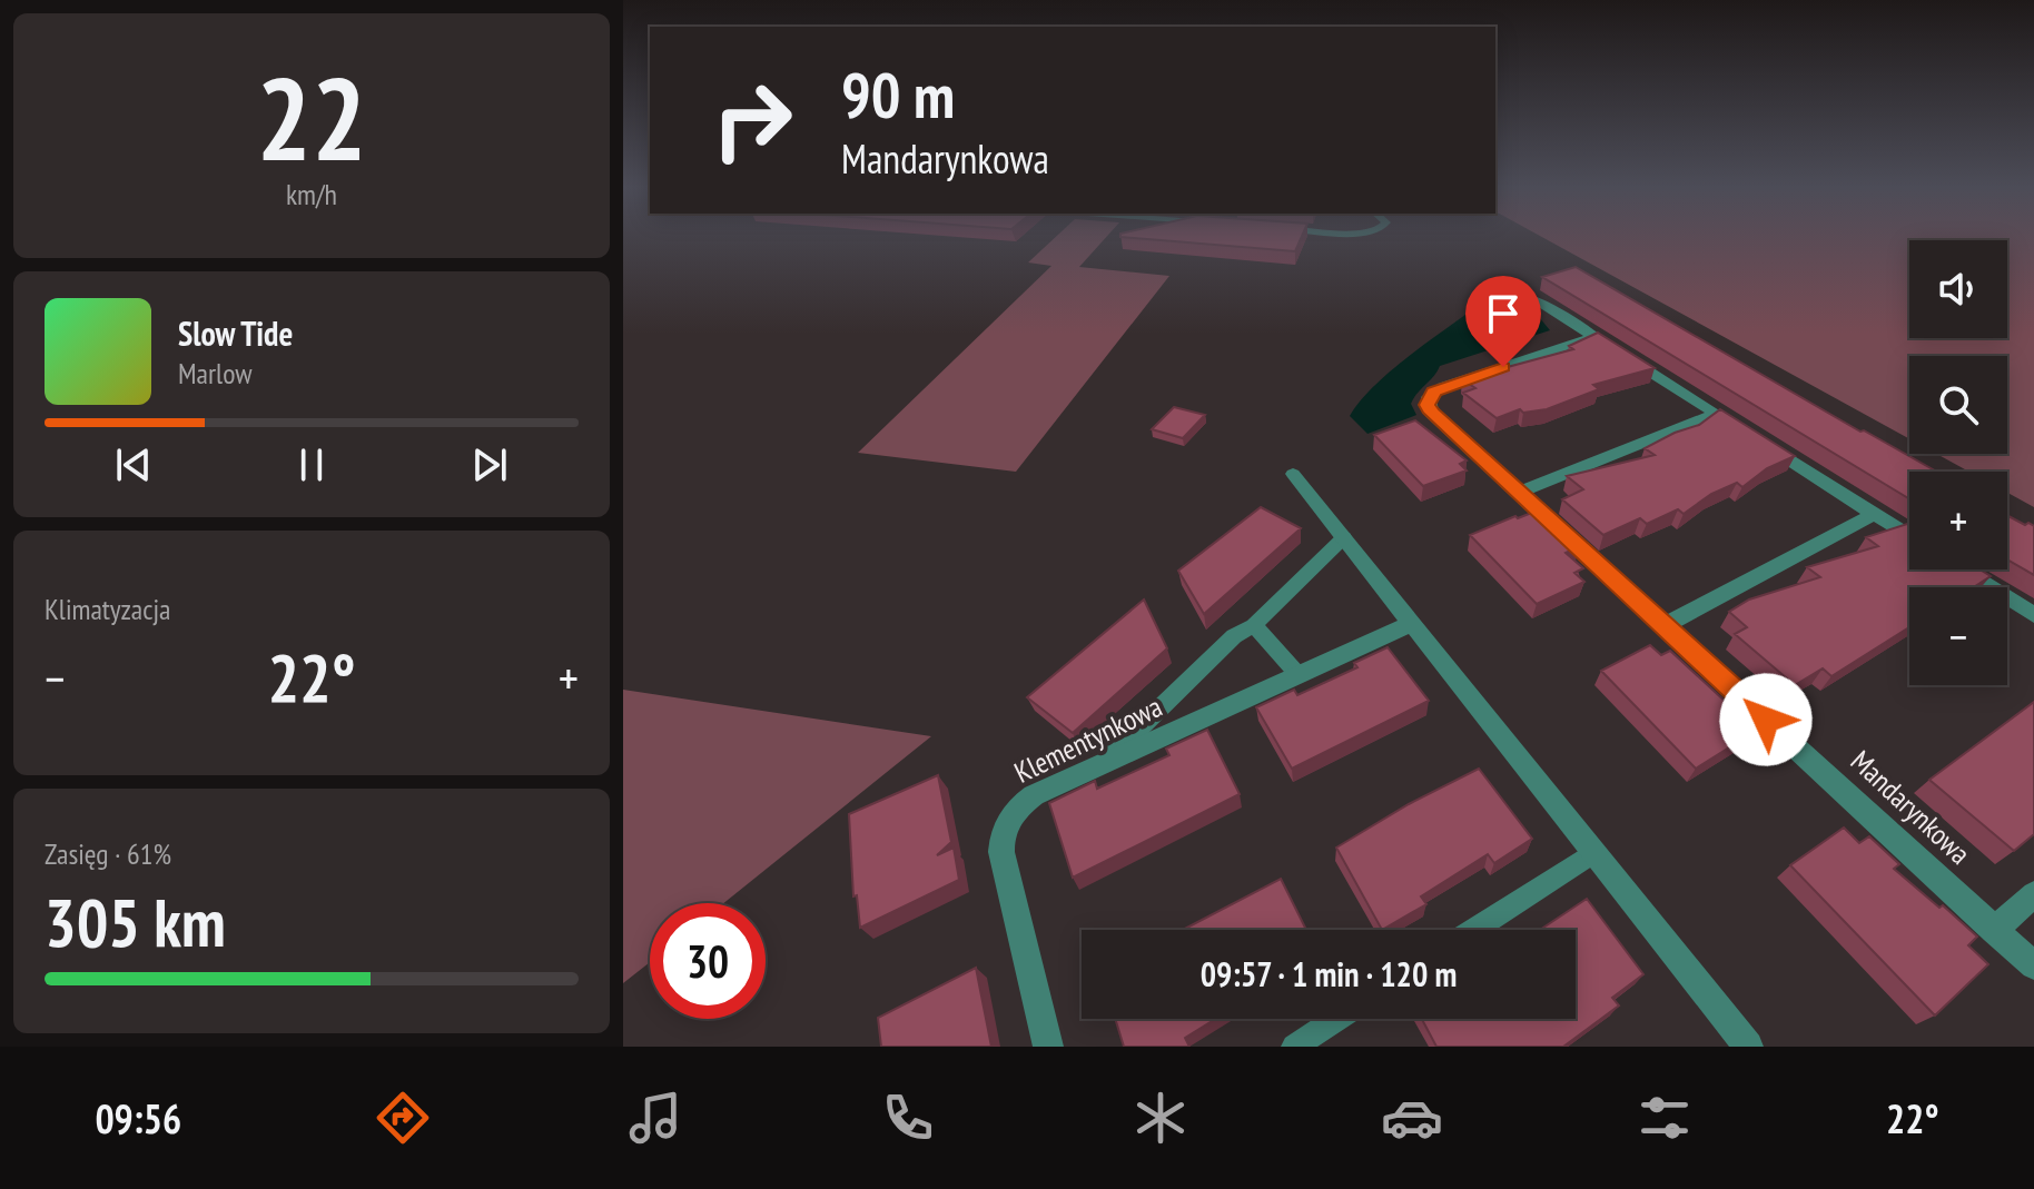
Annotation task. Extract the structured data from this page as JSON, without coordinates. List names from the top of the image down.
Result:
{
  "streets": {
    "street": ["Klementynkowa", "Mandarynkowa"]
  },
  "page": {
    "tile": [
      ["22", "km/h"],
      "Klimatyzacja",
      ["Zasięg · 61%", "305 km"]
    ],
    "turn": ["90 m", "Mandarynkowa"],
    "map_buttons": ["+", "−"],
    "song": ["Slow Tide", "Marlow"],
    "heat": ["−", "22°", "+"],
    "limit": "30",
    "trip": "09:57 · 1 min · 120 m",
    "tabs": ["09:56", "22°"]
  }
}
